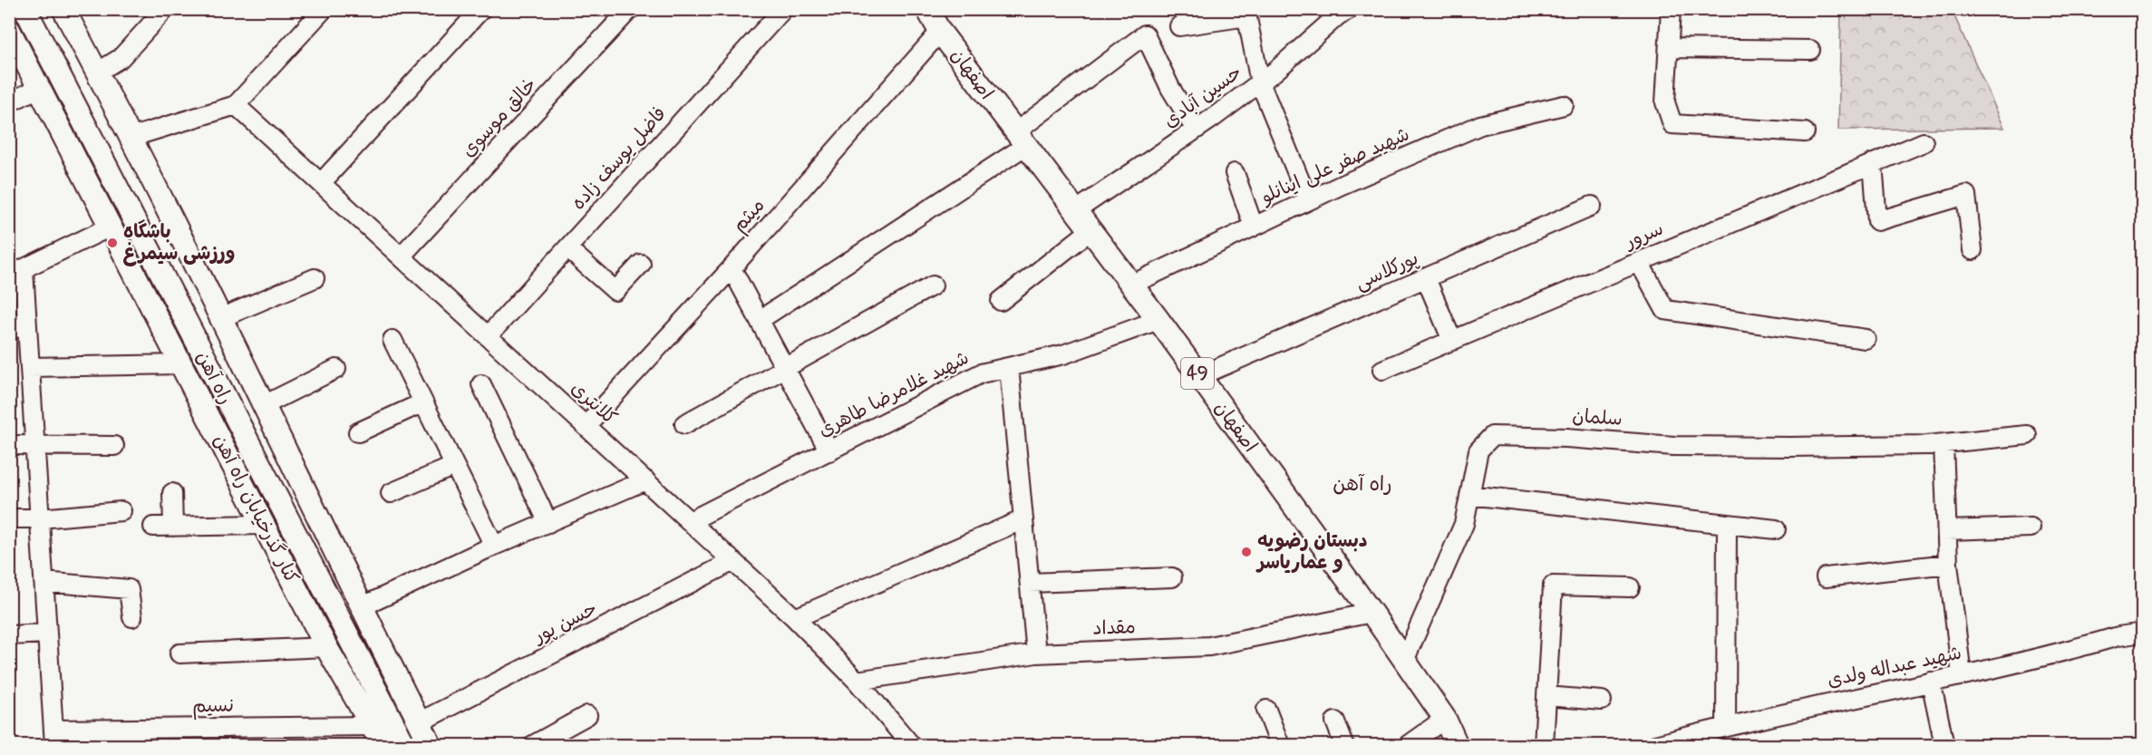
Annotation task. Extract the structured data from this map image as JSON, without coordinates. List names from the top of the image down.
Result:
{
  "streets": {
    "main road": [
      "اصفهان",
      "49",
      "راه آهن",
      "کنار گذرخیابان راه آهن"
    ],
    "street": [
      "حسین آبادی",
      "خالق موسوی",
      "فاضل یوسف زاده",
      "شهید صفر علی اینانلو",
      "میثم",
      "سرور",
      "پورکلاسی",
      "شهید غلامرضا طاهری",
      "کلانتری",
      "سلمان",
      "حسن پور",
      "مقداد",
      "شهید عبداله ولدی",
      "نسیم"
    ]
  },
  "crossings": [
    ["اصفهان", "حسین آبادی"],
    ["اصفهان", "شهید صفر علی اینانلو"],
    ["اصفهان", "میثم"],
    ["اصفهان", "پورکلاسی"],
    ["اصفهان", "شهید غلامرضا طاهری"],
    ["اصفهان", "سلمان"],
    ["اصفهان", "مقداد"],
    ["خالق موسوی", "کلانتری"],
    ["فاضل یوسف زاده", "کلانتری"],
    ["میثم", "کلانتری"],
    ["راه آهن", "کنار گذرخیابان راه آهن"],
    ["راه آهن", "حسن پور"],
    ["راه آهن", "نسیم"],
    ["شهید غلامرضا طاهری", "کلانتری"],
    ["کلانتری", "حسن پور"],
    ["کلانتری", "مقداد"],
    ["کنار گذرخیابان راه آهن", "نسیم"]
  ],
  "districts": ["راه آهن"],
  "places": ["باشگاه ورزشی سیمرغ", "دبستان رضویه و عماریاسر"]
}
